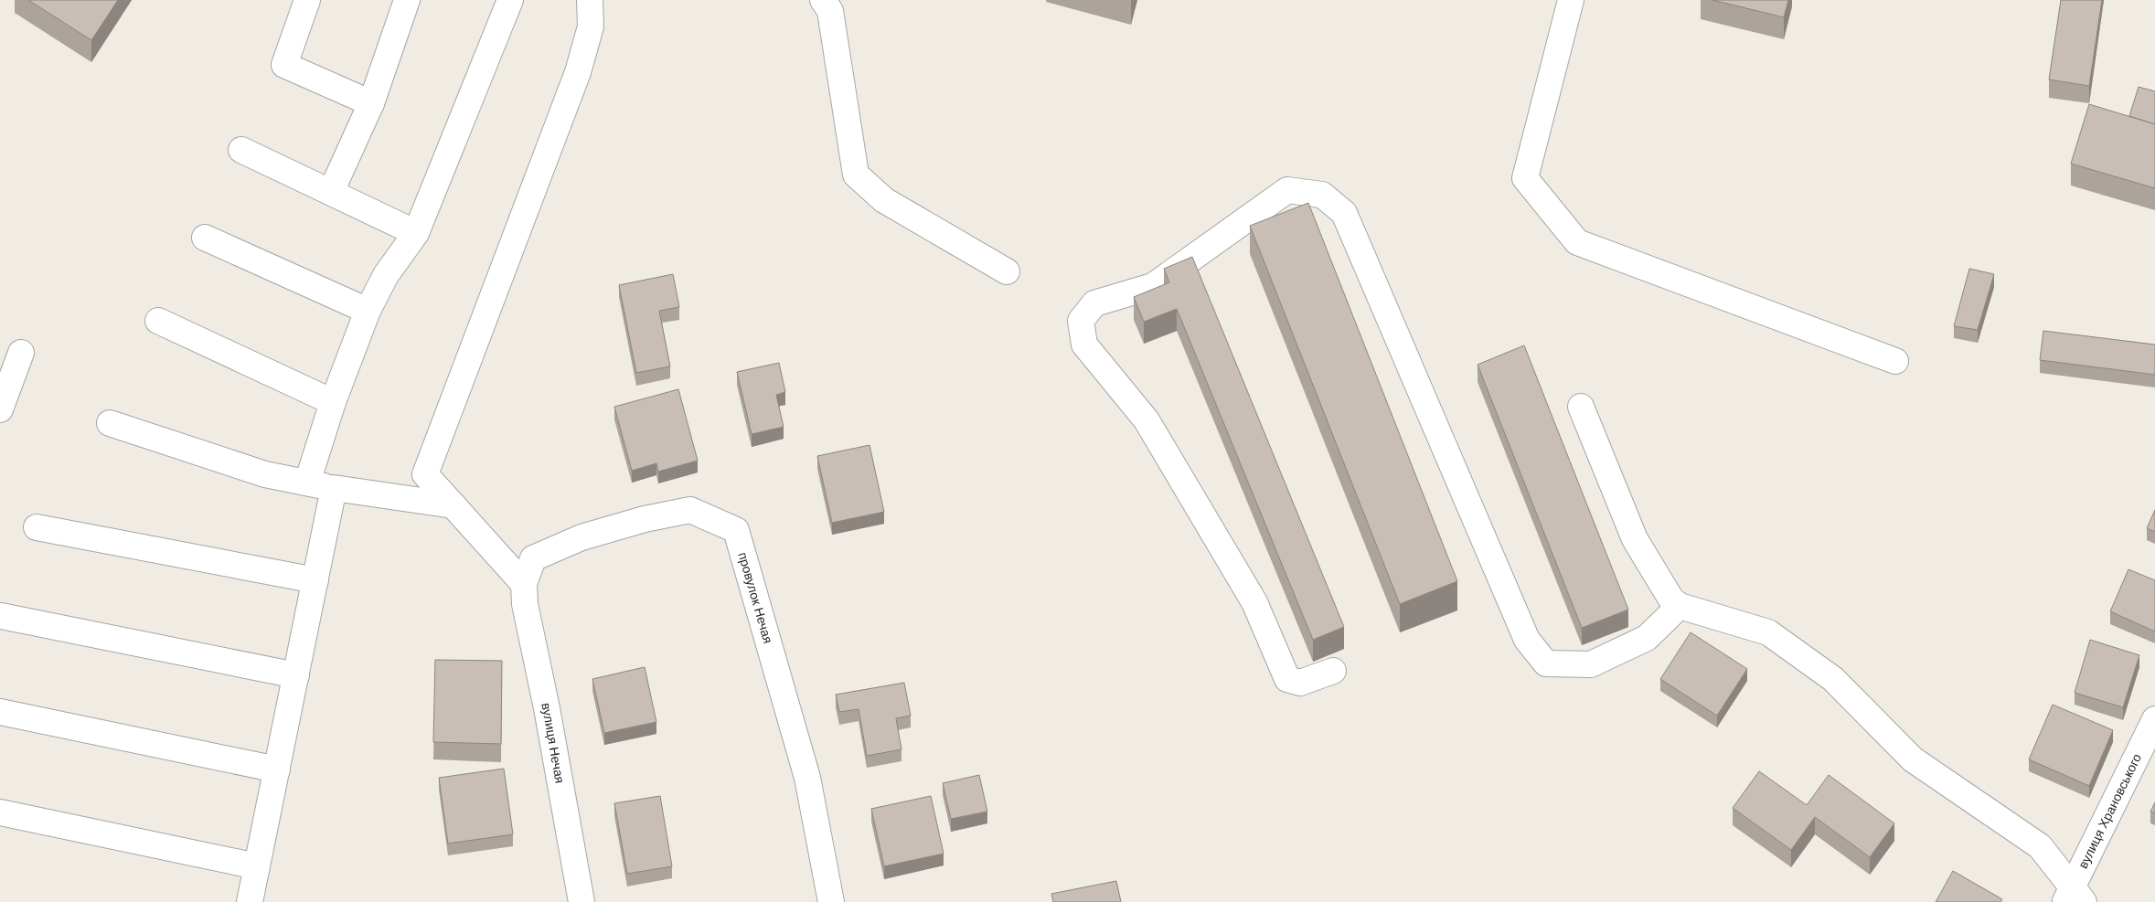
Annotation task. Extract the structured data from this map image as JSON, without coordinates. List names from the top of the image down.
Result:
{
  "streets": {
    "street": ["провулок Нечая", "вулиця Нечая", "вулиця Храновського"]
  },
  "crossings": [
    ["провулок Нечая", "вулиця Нечая"]
  ]
}
